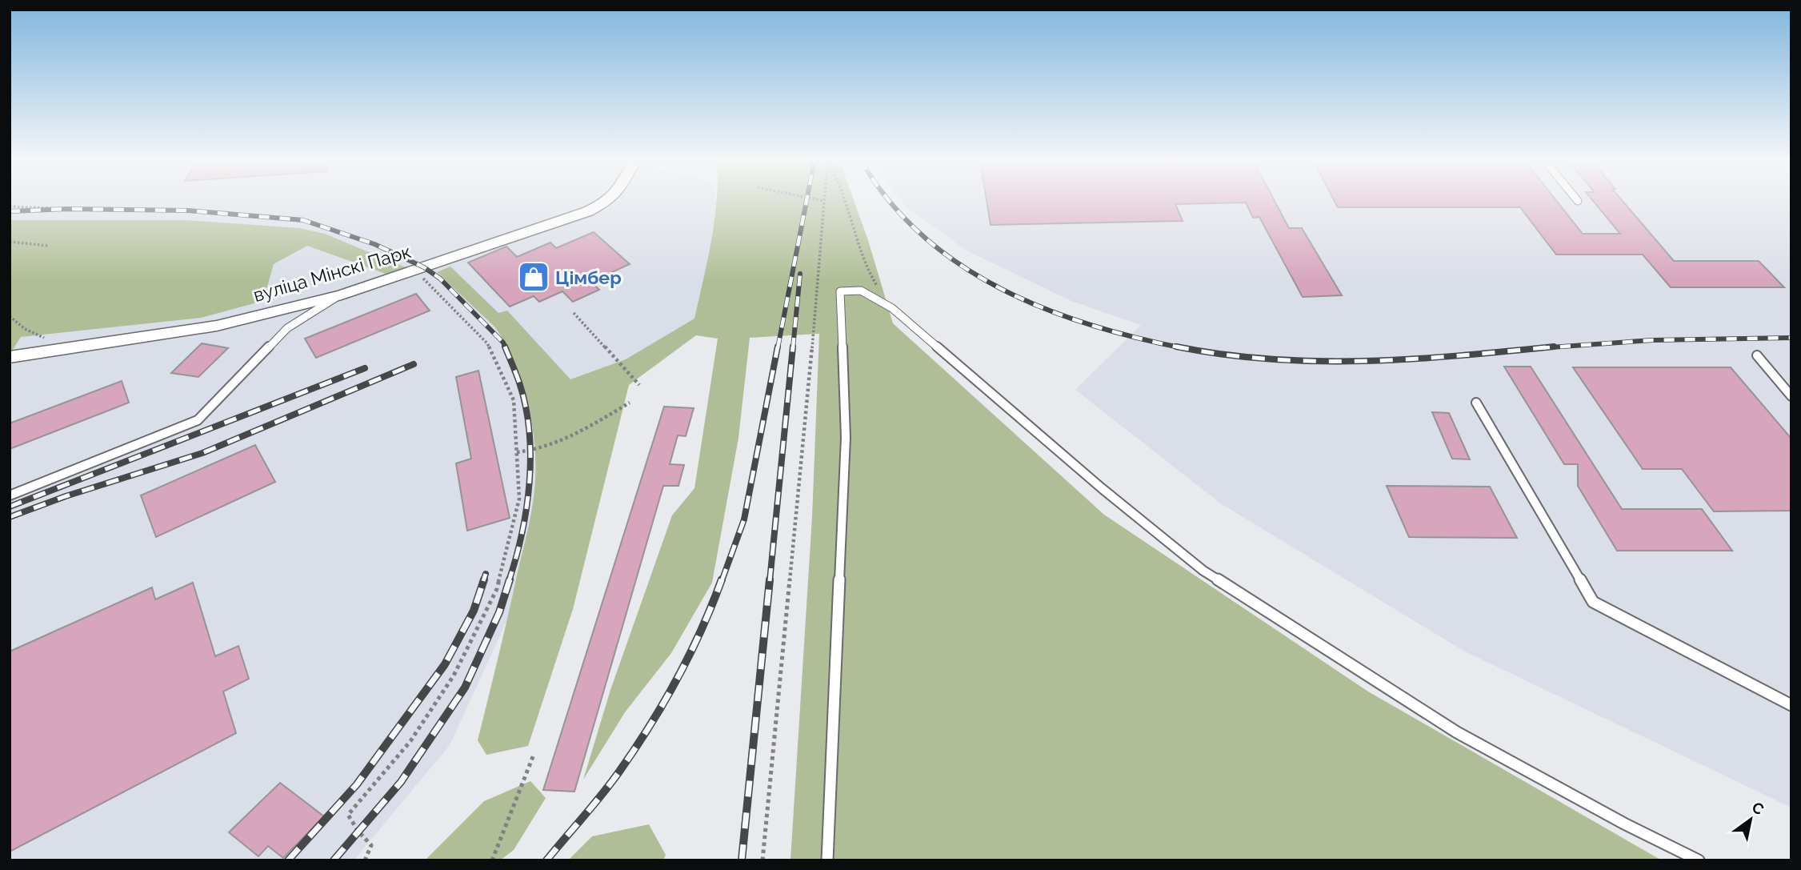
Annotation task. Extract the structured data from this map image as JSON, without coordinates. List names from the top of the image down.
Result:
{
  "streets": {
    "street": ["вуліца Мінскі Парк"]
  },
  "places": {
    "shop": ["Цімбер"]
  },
  "north": "top right"
}
